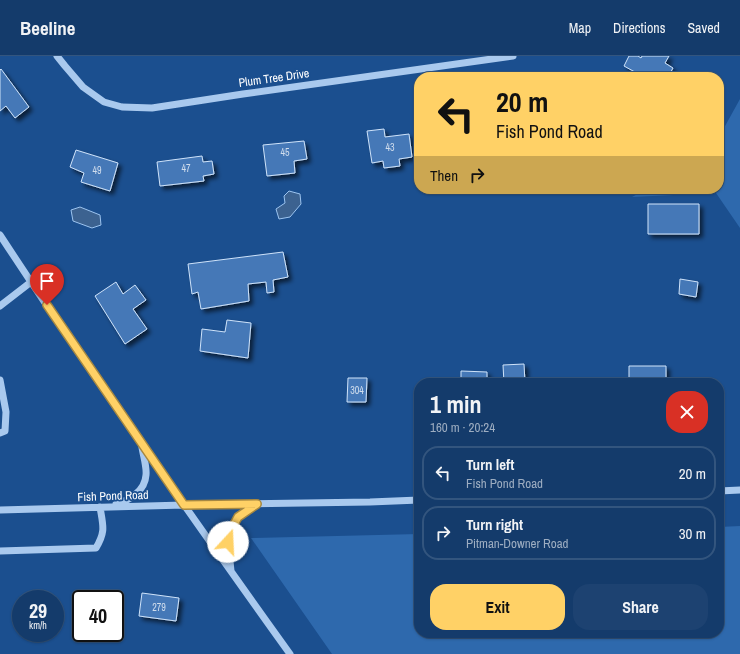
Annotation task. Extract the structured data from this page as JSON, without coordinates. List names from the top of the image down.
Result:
{
  "streets": {
    "street": ["Plum Tree Drive", "Fish Pond Road"]
  },
  "house_numbers": [
    "43",
    "45",
    "47",
    "49",
    "304",
    "279"
  ],
  "page": {
    "header": "Beeline",
    "nav": ["Map", "Directions", "Saved"],
    "turn": ["20 m", "Fish Pond Road"],
    "then": "Then",
    "heading": ["1 min", "160 m · 20:24"],
    "list": [
      {
        "name": "Turn left",
        "note": "Fish Pond Road",
        "value": "20 m"
      },
      {
        "name": "Turn right",
        "note": "Pitman-Downer Road",
        "value": "30 m"
      }
    ],
    "buttons": ["Exit", "Share"],
    "speed": "29 km/h",
    "limit": "40"
  }
}
